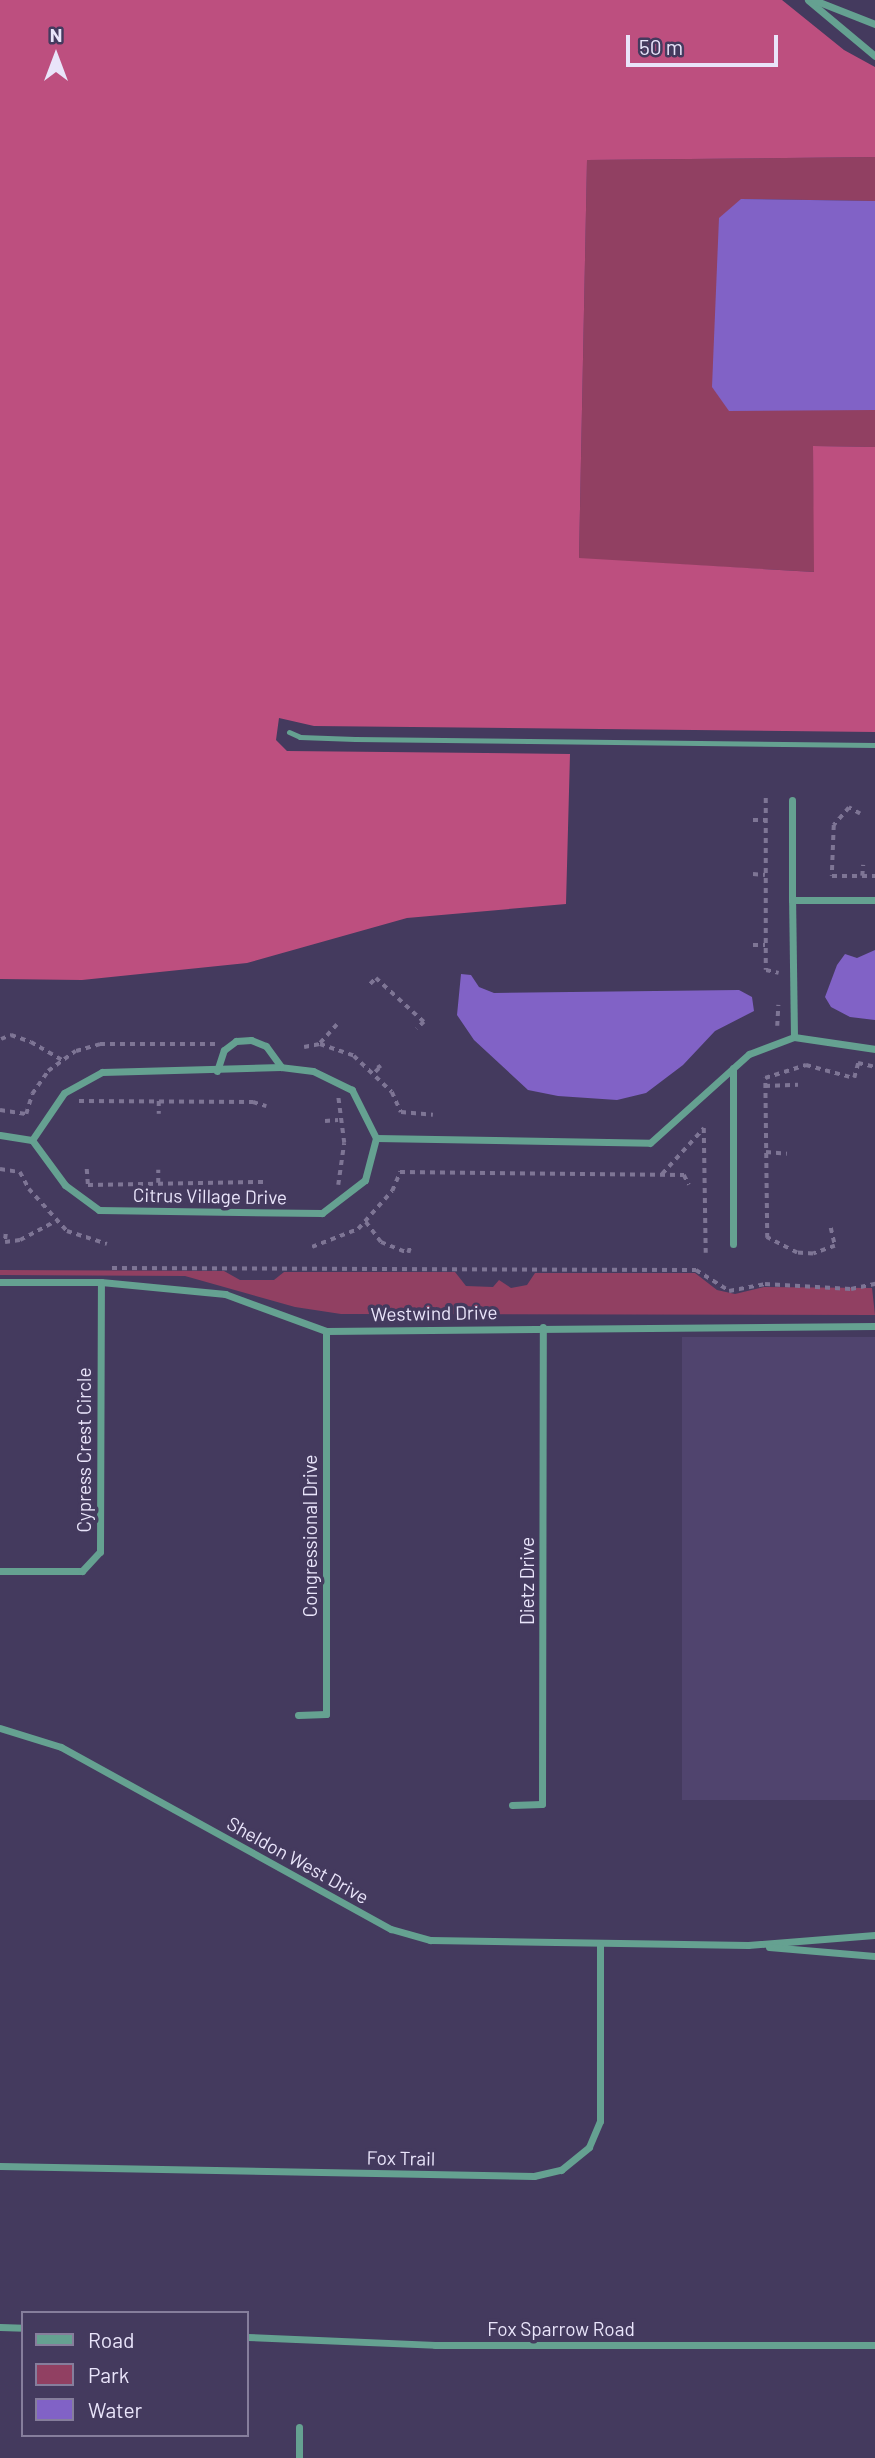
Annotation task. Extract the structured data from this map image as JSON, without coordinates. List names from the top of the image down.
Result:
{
  "streets": {
    "street": [
      "Citrus Village Drive",
      "Westwind Drive",
      "Cypress Crest Circle",
      "Congressional Drive",
      "Dietz Drive",
      "Sheldon West Drive",
      "Fox Trail",
      "Fox Sparrow Road"
    ]
  },
  "crossings": [
    ["Westwind Drive", "Cypress Crest Circle"],
    ["Westwind Drive", "Congressional Drive"],
    ["Westwind Drive", "Dietz Drive"],
    ["Sheldon West Drive", "Fox Trail"]
  ],
  "legend": ["Road", "Park", "Water"],
  "scale_bar": "50 m",
  "north": "top"
}
